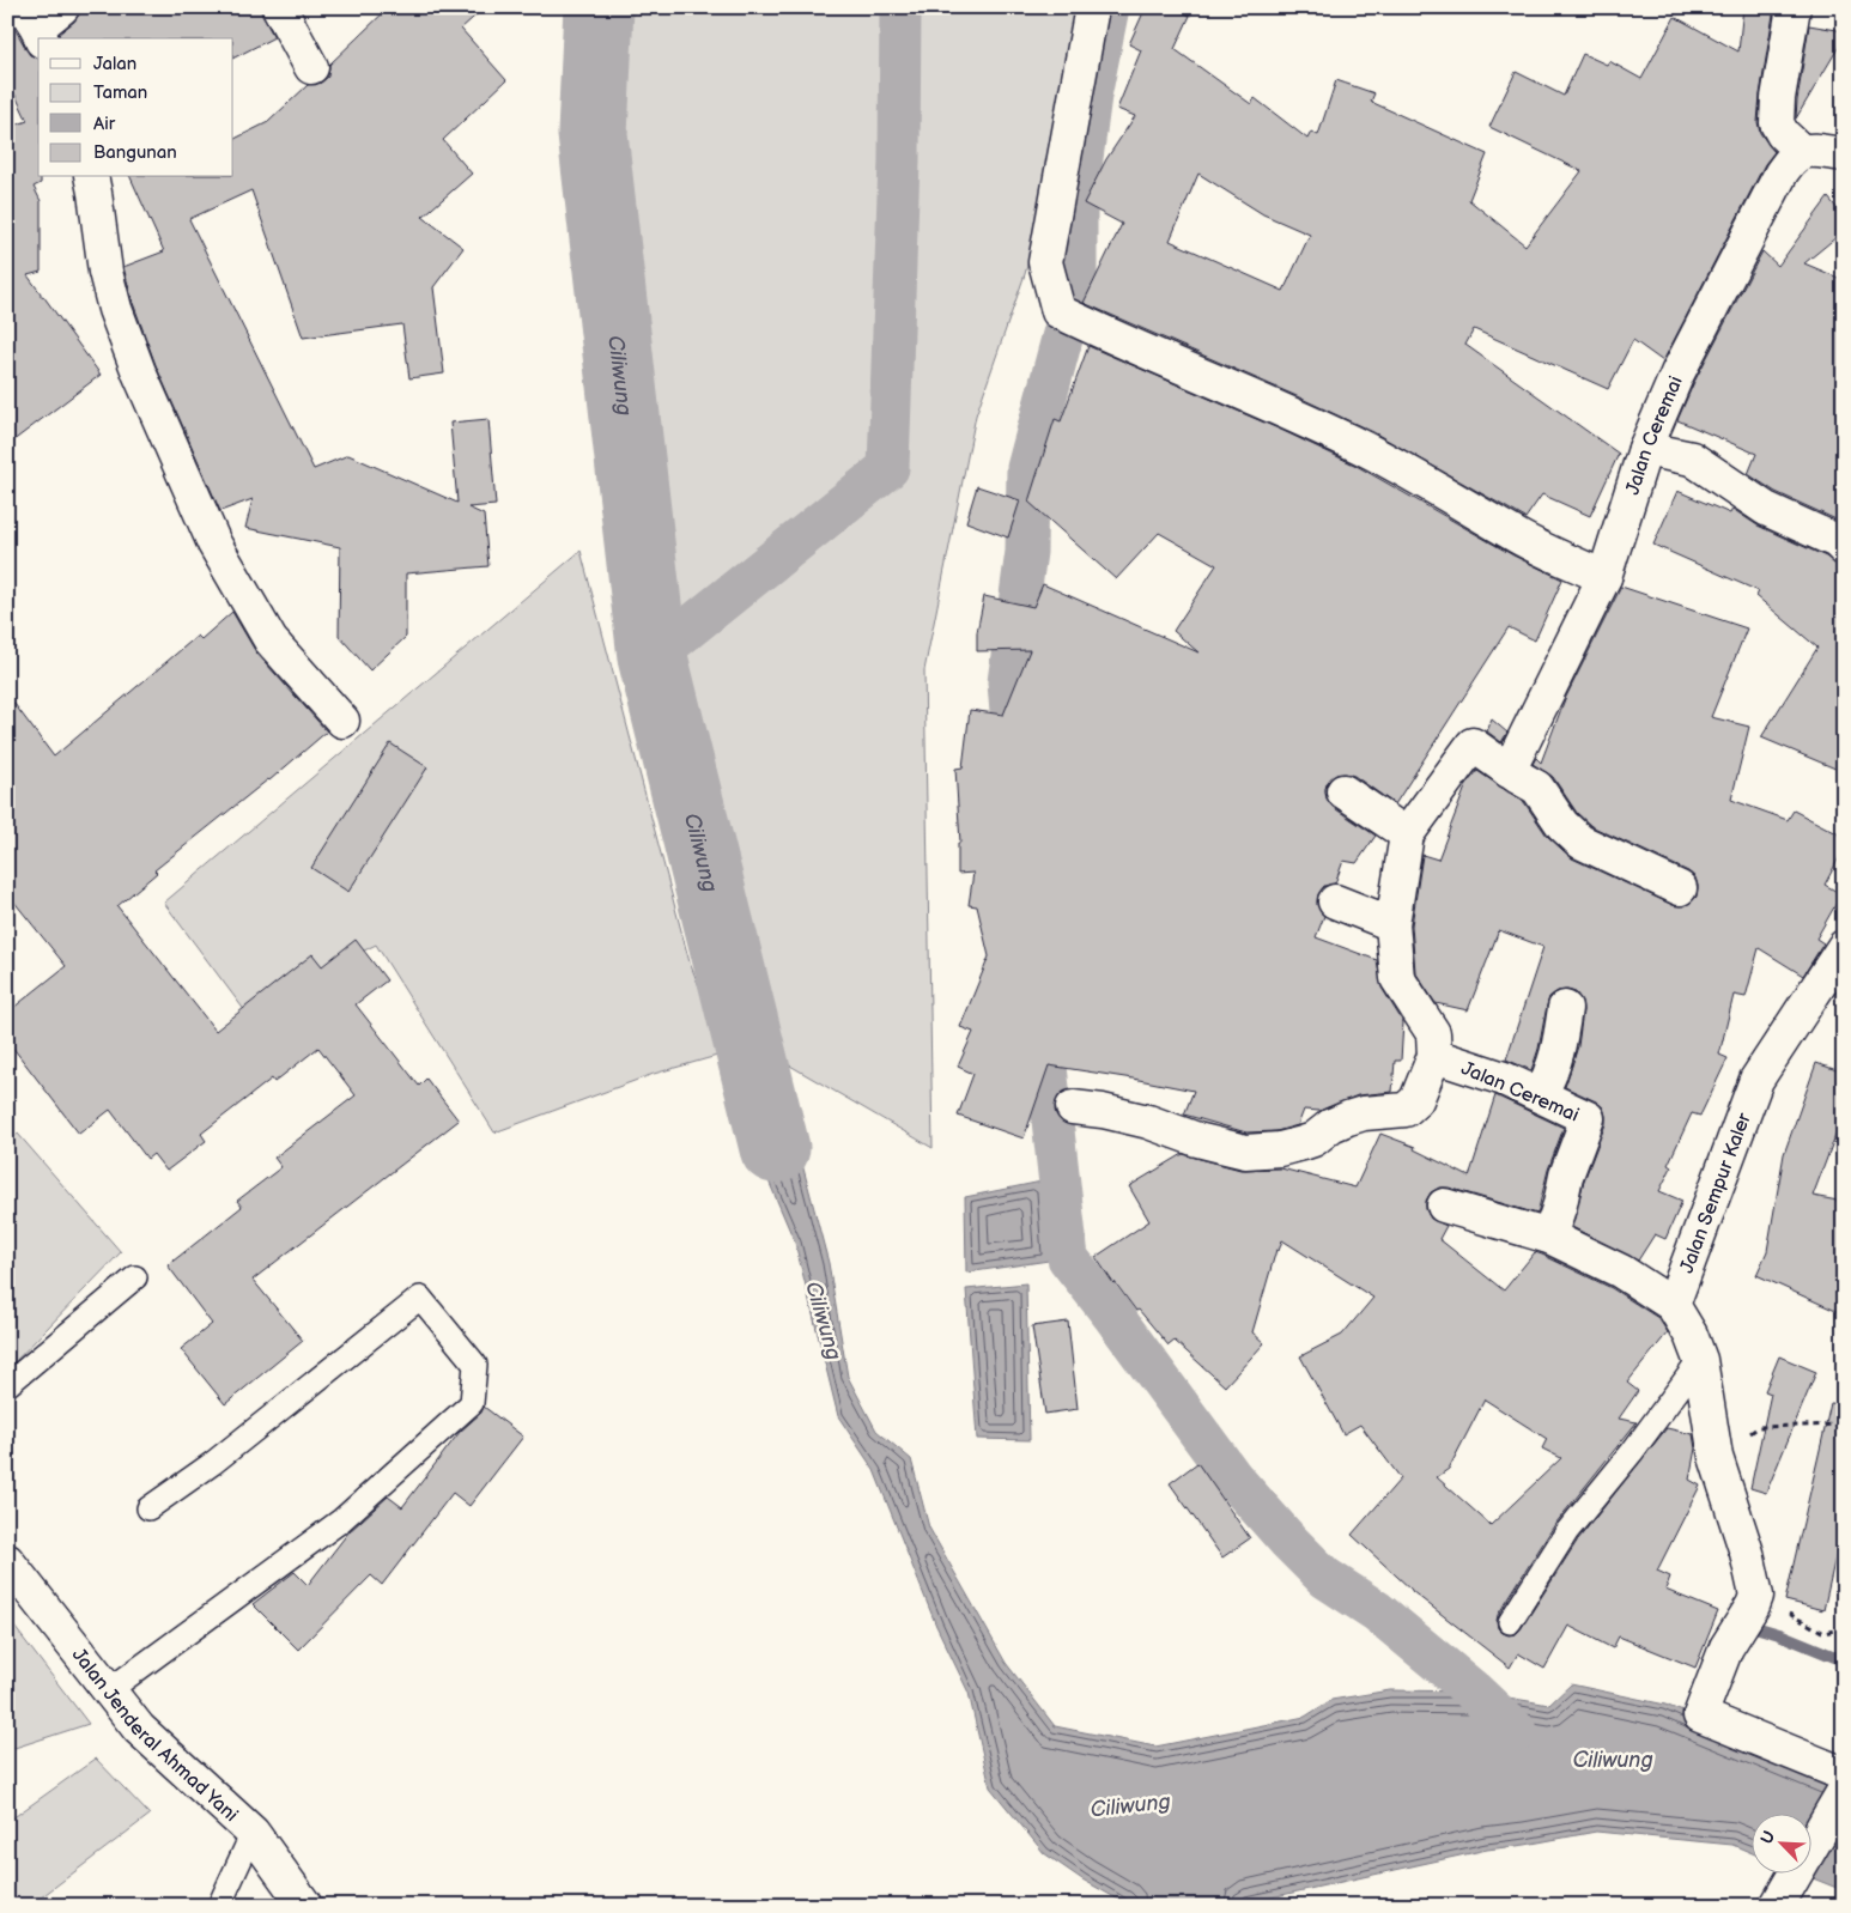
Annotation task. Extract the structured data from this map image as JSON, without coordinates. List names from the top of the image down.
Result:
{
  "streets": {
    "street": ["Jalan Ceremai", "Jalan Sempur Kaler", "Jalan Jenderal Ahmad Yani"]
  },
  "water": ["Ciliwung"],
  "legend": [
    "Jalan",
    "Taman",
    "Air",
    "Bangunan"
  ],
  "north": "top left"
}
